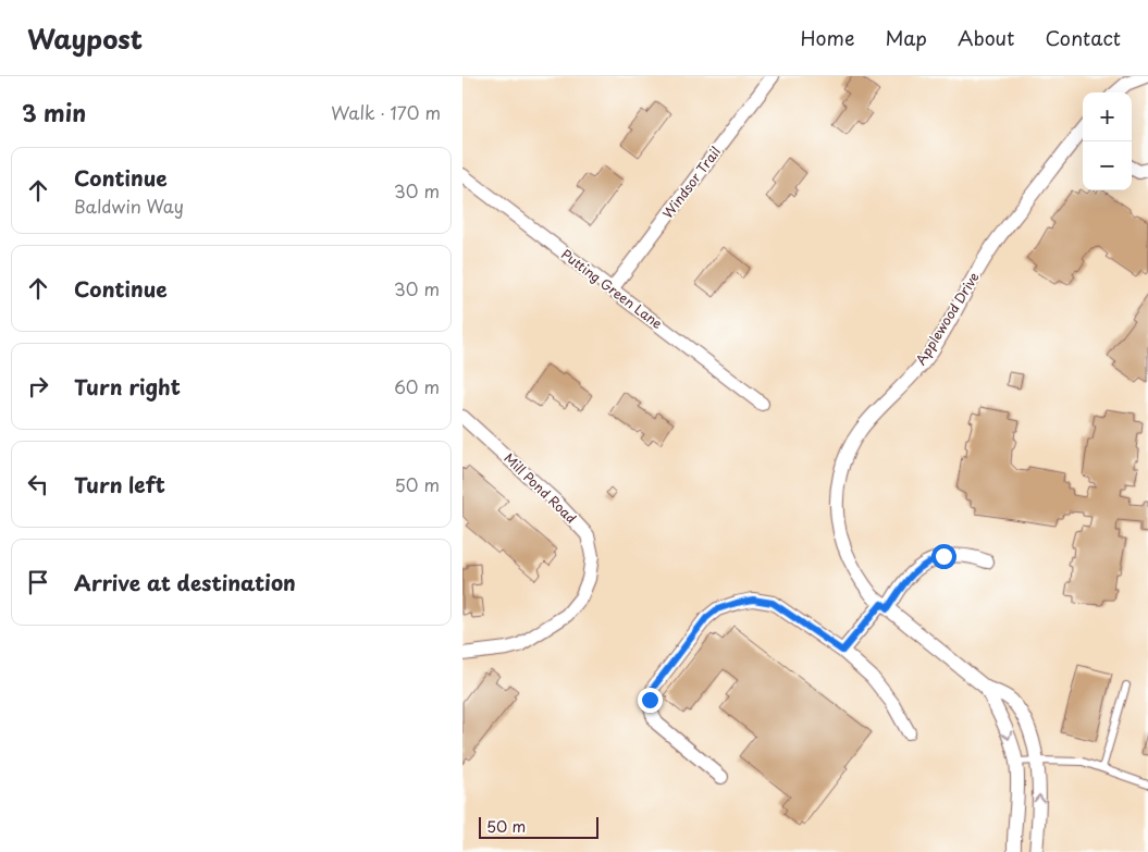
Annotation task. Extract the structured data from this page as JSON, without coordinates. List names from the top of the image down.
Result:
{
  "streets": {
    "street": [
      "Windsor Trail",
      "Putting Green Lane",
      "Applewood Drive",
      "Mill Pond Road"
    ]
  },
  "crossings": [
    ["Windsor Trail", "Putting Green Lane"]
  ],
  "scale_bar": "50 m",
  "page": {
    "header": "Waypost",
    "nav": [
      "Home",
      "Map",
      "About",
      "Contact"
    ],
    "heading": ["3 min", "Walk · 170 m"],
    "map_buttons": ["+", "−"],
    "list": [
      ["Continue", "Baldwin Way", "30 m"],
      ["Continue", "30 m"],
      ["Turn right", "60 m"],
      ["Turn left", "50 m"],
      "Arrive at destination"
    ],
    "scale": "50 m"
  }
}
